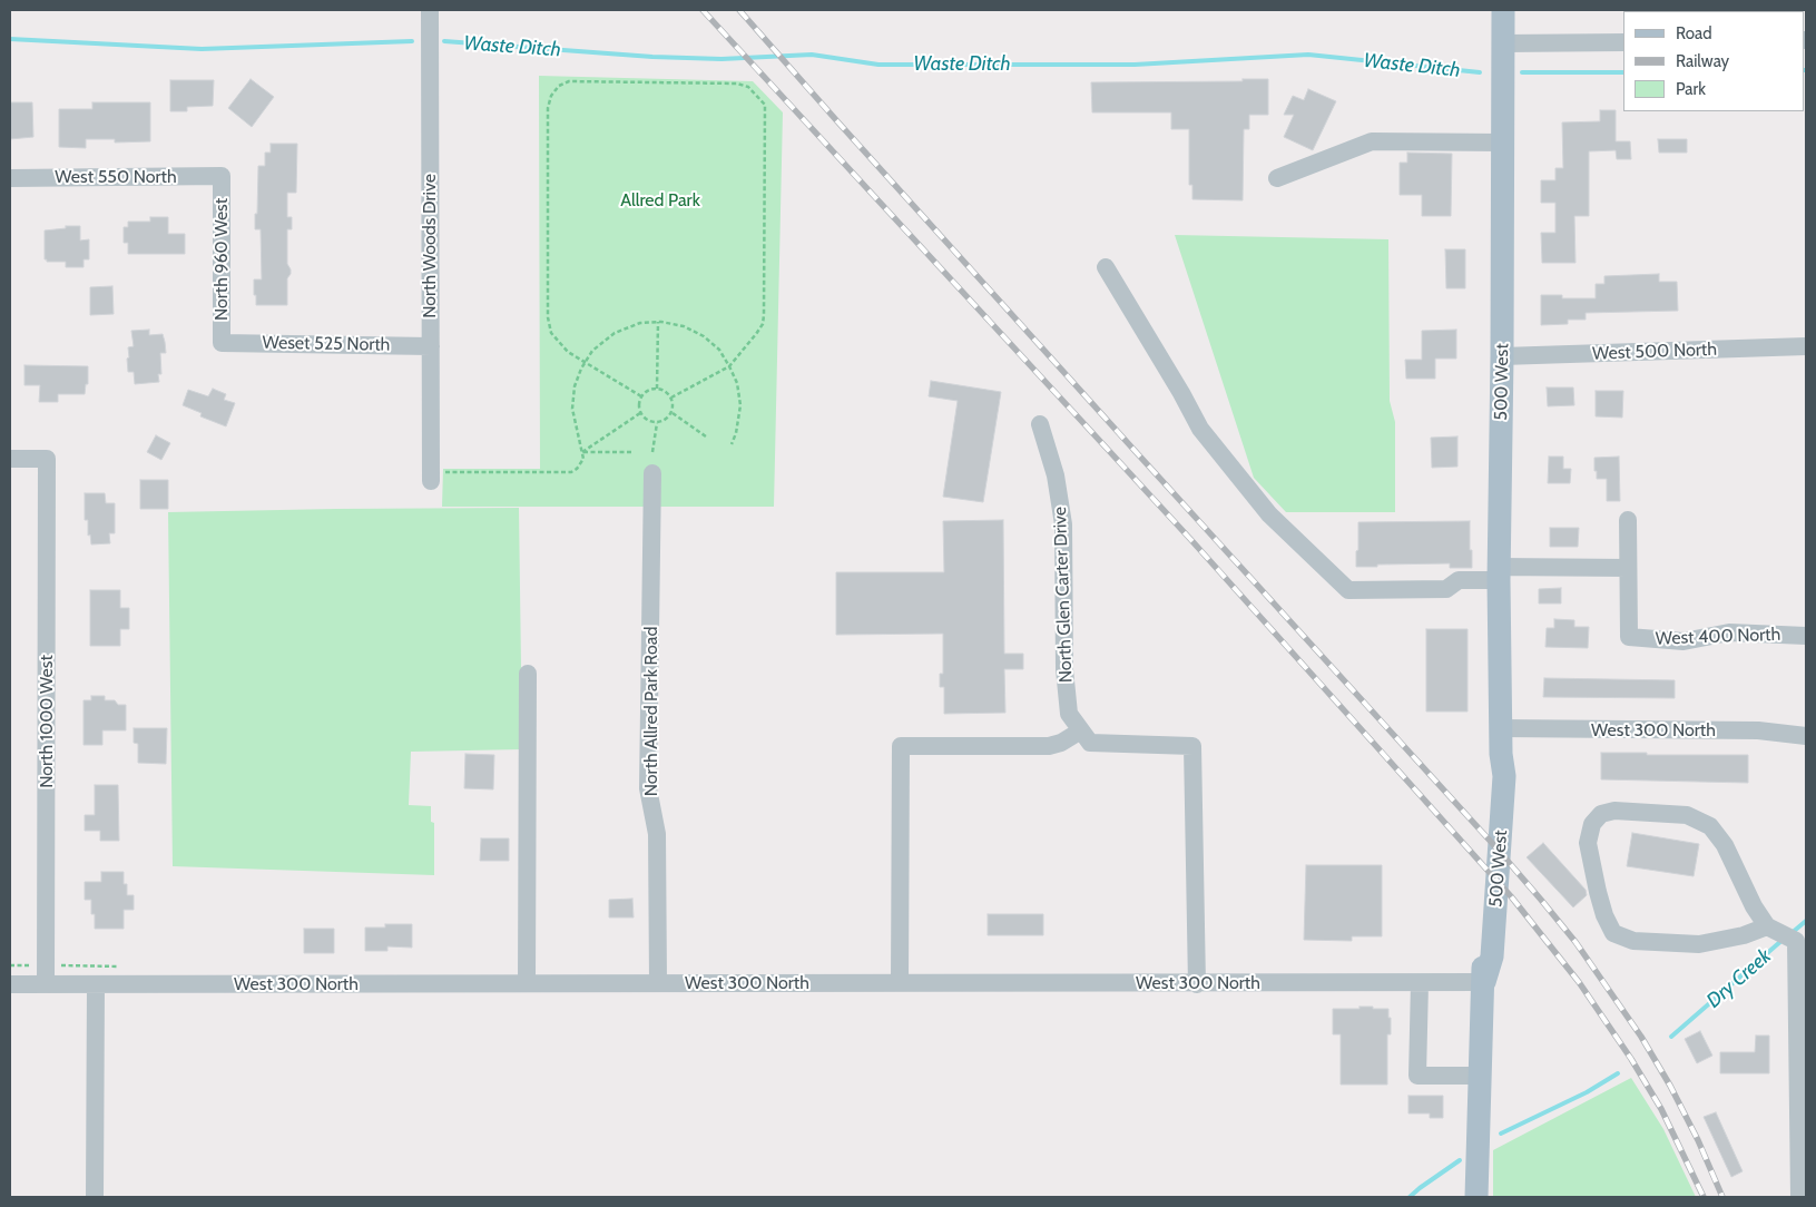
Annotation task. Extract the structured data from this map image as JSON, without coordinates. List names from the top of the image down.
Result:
{
  "streets": {
    "main road": ["500 West"],
    "street": [
      "West 550 North",
      "North Woods Drive",
      "North 960 West",
      "Weset 525 North",
      "West 500 North",
      "North Glen Carter Drive",
      "West 400 North",
      "North Allred Park Road",
      "North 1000 West",
      "West 300 North"
    ]
  },
  "crossings": [
    ["West 550 North", "North 960 West"],
    ["North Woods Drive", "Weset 525 North"],
    ["North 960 West", "Weset 525 North"],
    ["West 500 North", "500 West"],
    ["500 West", "West 300 North"],
    ["North Allred Park Road", "West 300 North"],
    ["North 1000 West", "West 300 North"]
  ],
  "water": ["Waste Ditch", "Dry Creek"],
  "parks": ["Allred Park"],
  "legend": ["Road", "Railway", "Park"]
}
